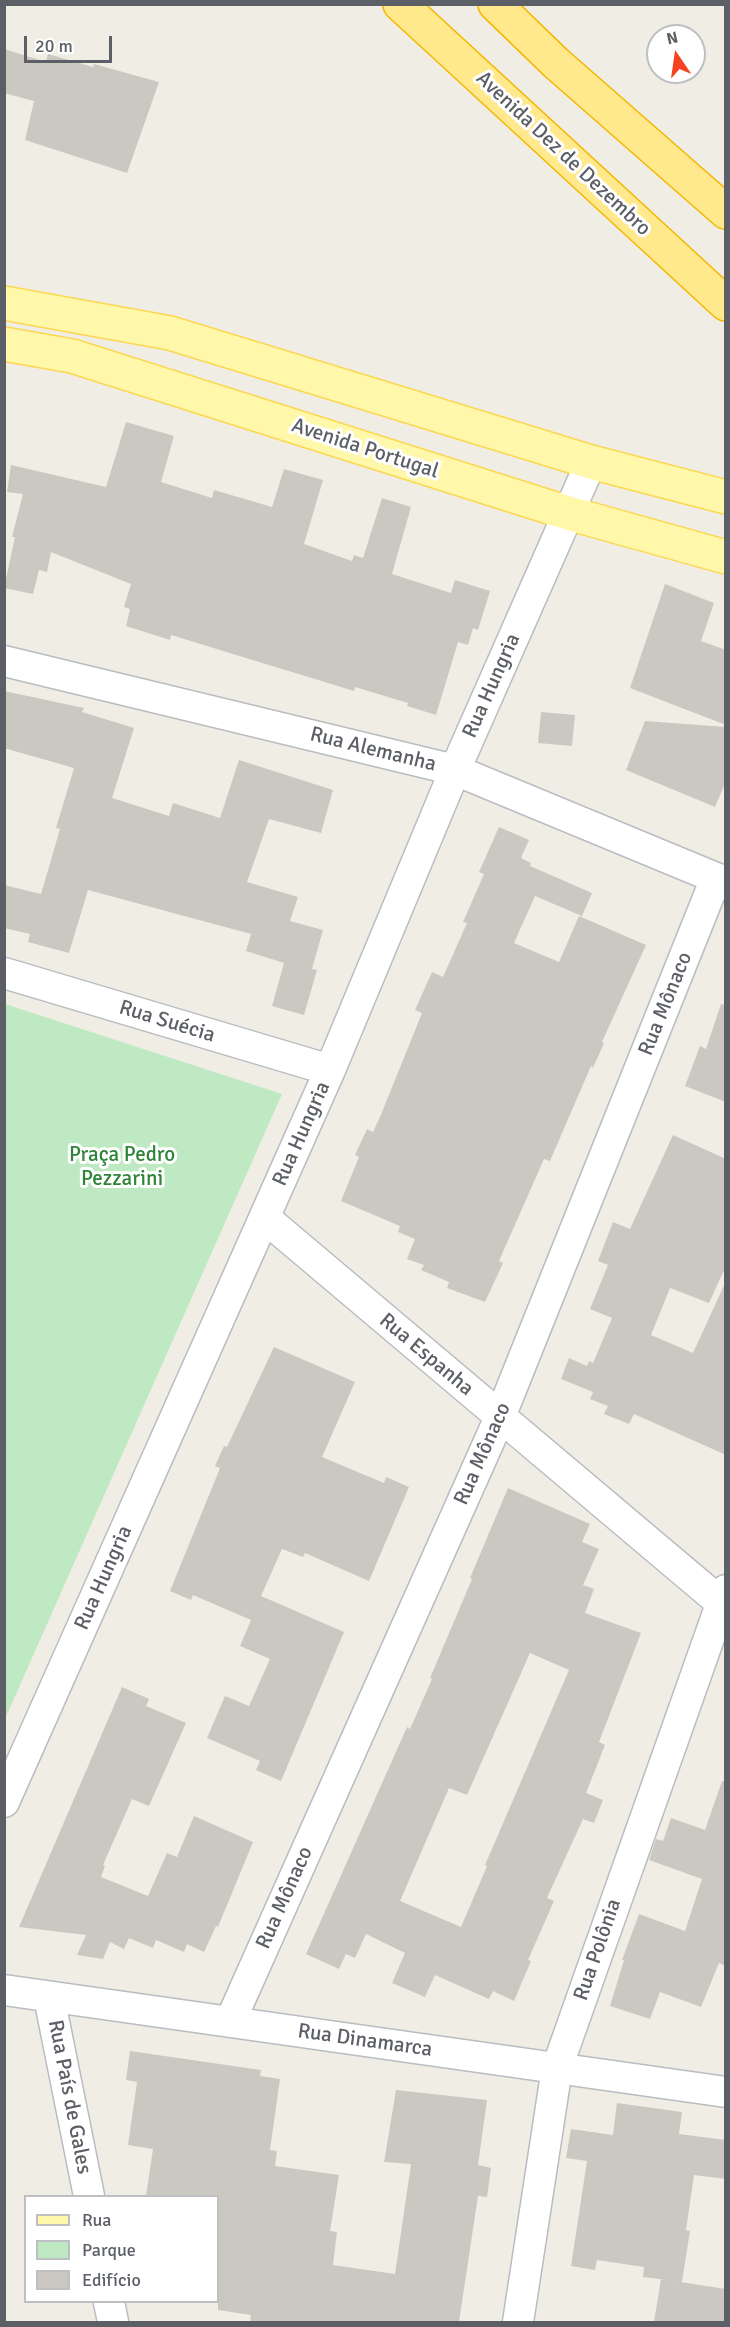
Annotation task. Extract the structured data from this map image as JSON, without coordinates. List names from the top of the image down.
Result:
{
  "streets": {
    "highway": ["Avenida Dez de Dezembro"],
    "main road": ["Avenida Portugal"],
    "street": [
      "Rua Hungria",
      "Rua Alemanha",
      "Rua Mônaco",
      "Rua Suécia",
      "Rua Espanha",
      "Rua Polônia",
      "Rua Dinamarca",
      "Rua País de Gales"
    ]
  },
  "crossings": [
    ["Avenida Portugal", "Rua Hungria"],
    ["Rua Hungria", "Rua Alemanha"],
    ["Rua Hungria", "Rua Suécia"],
    ["Rua Hungria", "Rua Espanha"],
    ["Rua Alemanha", "Rua Mônaco"],
    ["Rua Mônaco", "Rua Espanha"],
    ["Rua Mônaco", "Rua Dinamarca"],
    ["Rua Espanha", "Rua Polônia"],
    ["Rua Polônia", "Rua Dinamarca"],
    ["Rua Dinamarca", "Rua País de Gales"]
  ],
  "parks": ["Praça Pedro Pezzarini"],
  "legend": ["Rua", "Parque", "Edifício"],
  "scale_bar": "20 m",
  "north": "top"
}
